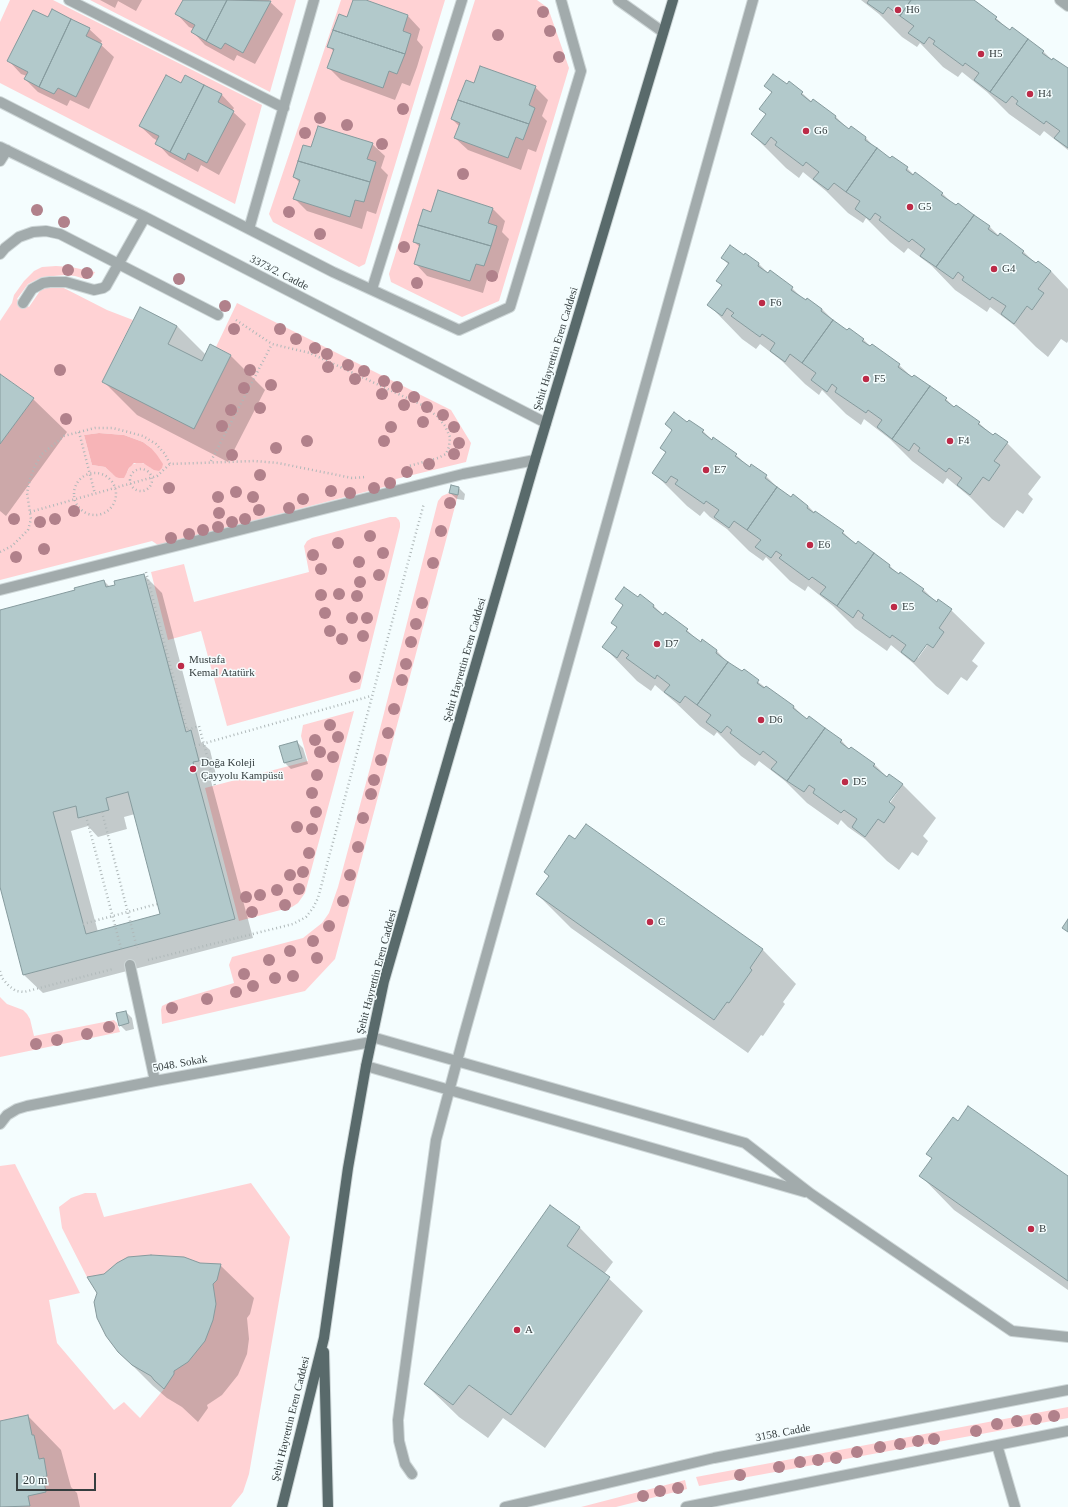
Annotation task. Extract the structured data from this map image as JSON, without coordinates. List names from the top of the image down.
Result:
{
  "streets": {
    "main road": ["Şehit Hayrettin Eren Caddesi"],
    "street": ["3373/2. Cadde", "5048. Sokak", "3158. Cadde"]
  },
  "crossings": [
    ["3373/2. Cadde", "Şehit Hayrettin Eren Caddesi"],
    ["Şehit Hayrettin Eren Caddesi", "5048. Sokak"]
  ],
  "places": [
    "H6",
    "H5",
    "H4",
    "G6",
    "G5",
    "G4",
    "F6",
    "F5",
    "F4",
    "E7",
    "E6",
    "E5",
    "D7",
    "Mustafa Kemal Atatürk",
    "D6",
    "Doğa Koleji Çayyolu Kampüsü",
    "D5",
    "C",
    "B",
    "A"
  ],
  "scale_bar": "20 m"
}
